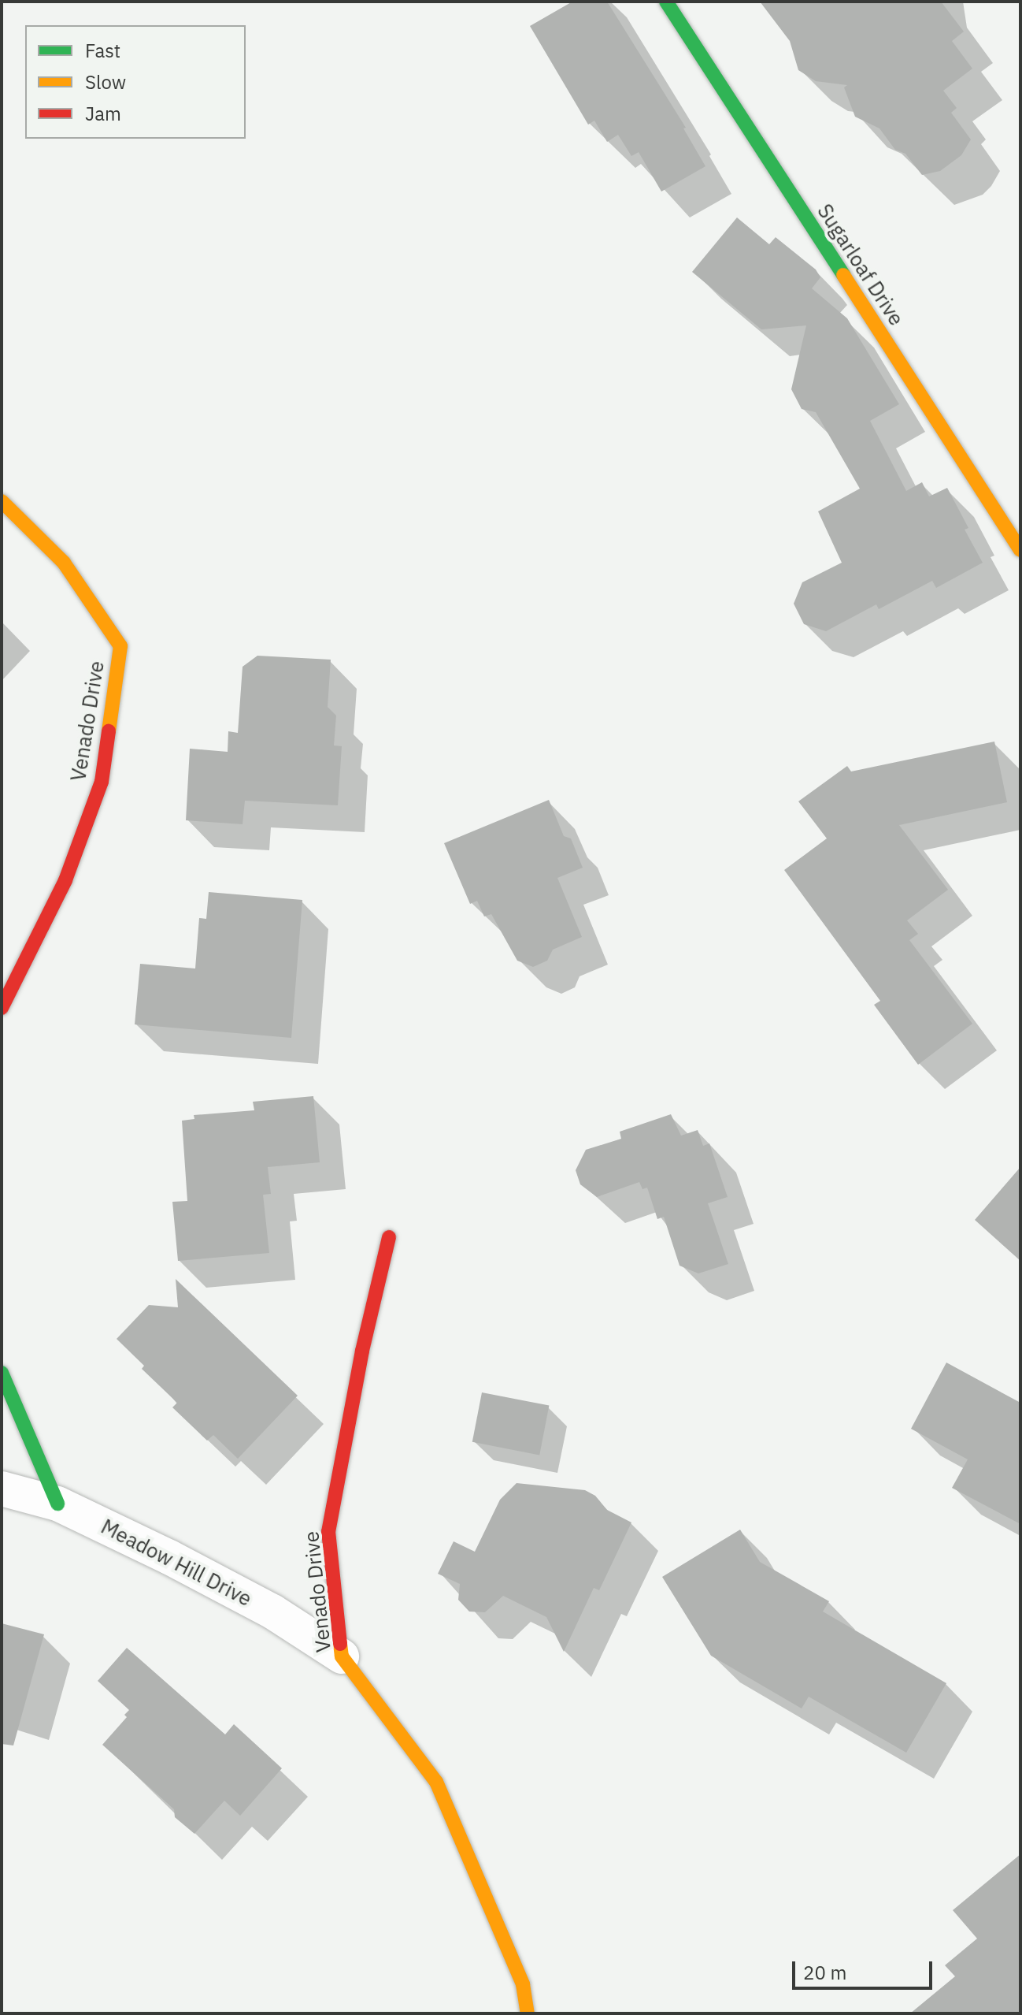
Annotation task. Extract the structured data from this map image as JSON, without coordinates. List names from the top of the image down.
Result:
{
  "streets": {
    "street": ["Sugarloaf Drive", "Venado Drive", "Meadow Hill Drive"]
  },
  "crossings": [
    ["Venado Drive", "Meadow Hill Drive"]
  ],
  "legend": ["Fast", "Slow", "Jam"],
  "scale_bar": "20 m"
}
